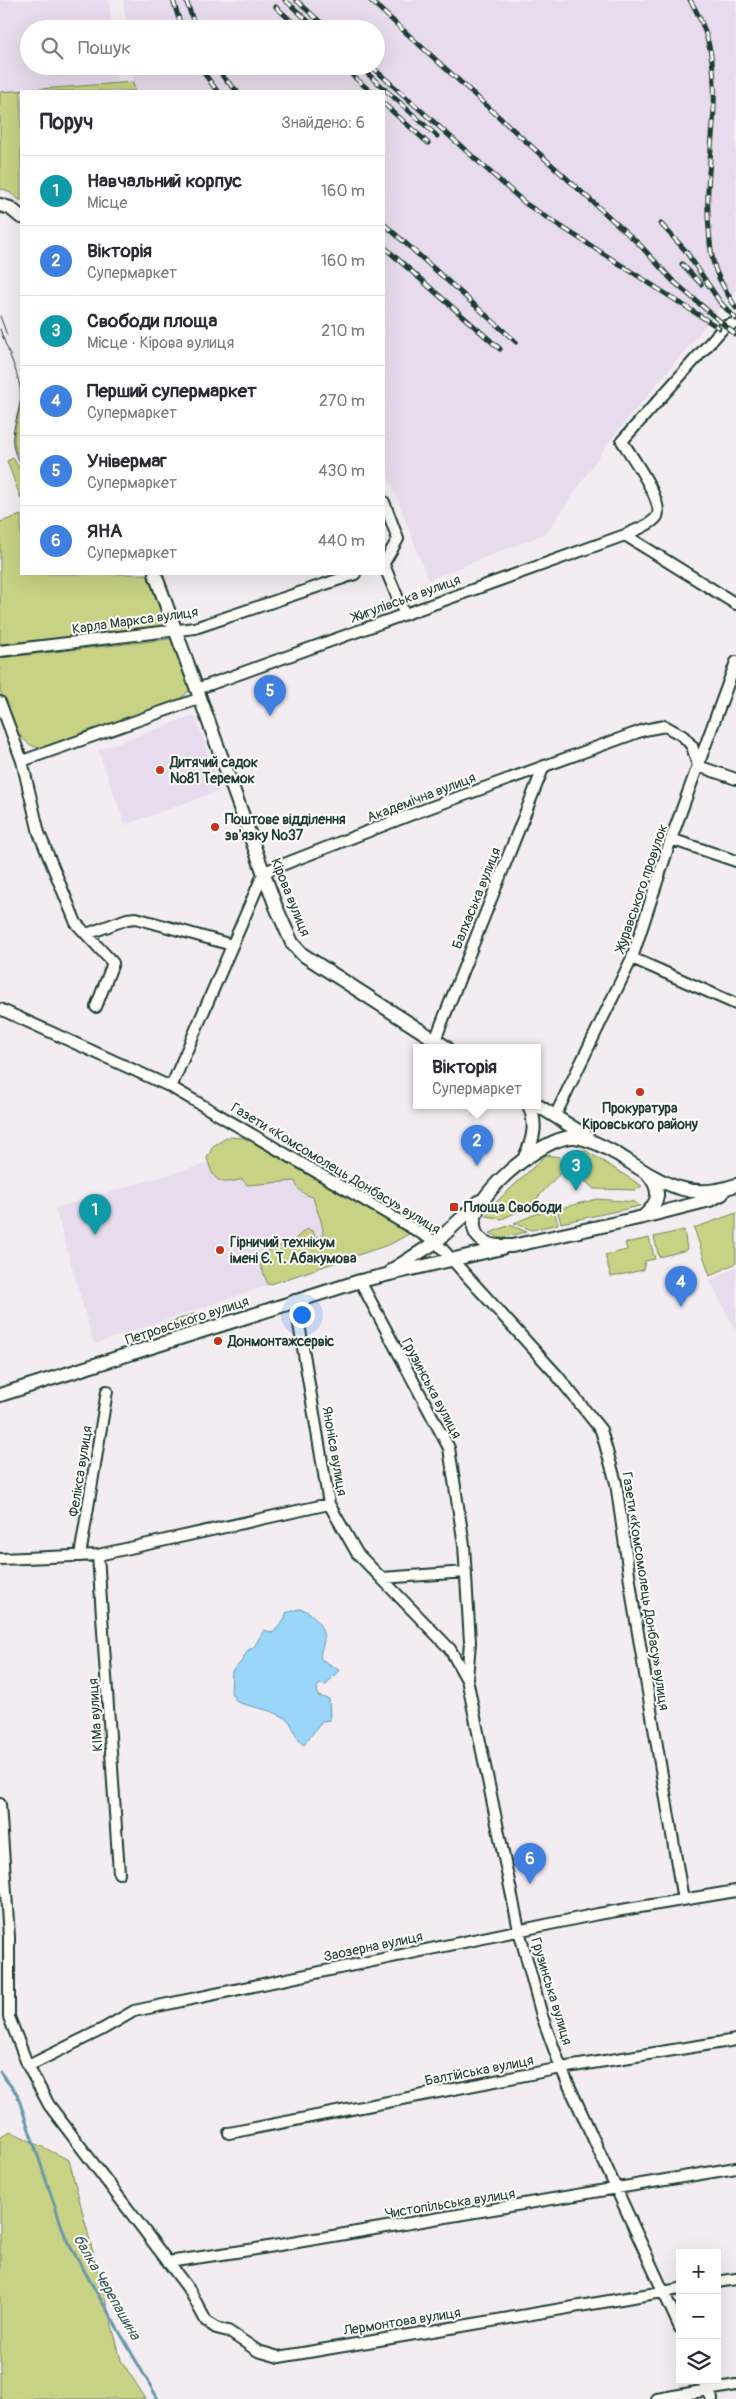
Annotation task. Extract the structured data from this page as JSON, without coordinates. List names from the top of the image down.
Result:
{
  "streets": {
    "main road": ["Кірова вулиця", "Петровського вулиця"],
    "street": [
      "Жигулівська вулиця",
      "Карла Маркса вулиця",
      "Академічна вулиця",
      "Журавського провулок",
      "Балхаська вулиця",
      "Газети «Комсомолець Донбасу» вулиця",
      "Грузинська вулиця",
      "Яноніса вулиця",
      "Фелікса вулиця",
      "КІМа вулиця",
      "Заозерна вулиця",
      "Балтійська вулиця",
      "Чистопільська вулиця",
      "Лермонтова вулиця"
    ]
  },
  "crossings": [
    ["Жигулівська вулиця", "Кірова вулиця"],
    ["Карла Маркса вулиця", "Кірова вулиця"],
    ["Академічна вулиця", "Журавського провулок"],
    ["Академічна вулиця", "Кірова вулиця"],
    ["Академічна вулиця", "Балхаська вулиця"],
    ["Кірова вулиця", "Балхаська вулиця"],
    ["Газети «Комсомолець Донбасу» вулиця", "Петровського вулиця"],
    ["Газети «Комсомолець Донбасу» вулиця", "Заозерна вулиця"],
    ["Петровського вулиця", "Грузинська вулиця"],
    ["Петровського вулиця", "Яноніса вулиця"],
    ["Грузинська вулиця", "Яноніса вулиця"],
    ["Грузинська вулиця", "Заозерна вулиця"],
    ["Грузинська вулиця", "Балтійська вулиця"],
    ["Грузинська вулиця", "Чистопільська вулиця"],
    ["Грузинська вулиця", "Лермонтова вулиця"],
    ["Заозерна вулиця", "Лермонтова вулиця"],
    ["Чистопільська вулиця", "Лермонтова вулиця"]
  ],
  "water": ["балка Черепашина"],
  "places": {
    "other": [
      "Дитячий садок №81 Теремок",
      "Поштове відділення зв'язку №37",
      "Прокуратура Кіровського району",
      "Гірничий технікум імені Є. Т. Абакумова",
      "Донмонтажсервіс"
    ],
    "transit": ["Площа Свободи"]
  },
  "page": {
    "search": "Пошук",
    "heading": ["Поруч", "Знайдено: 6"],
    "list": [
      {
        "mark": "1",
        "name": "Навчальний корпус",
        "note": "Місце",
        "value": "160 m"
      },
      {
        "mark": "2",
        "name": "Вікторія",
        "note": "Супермаркет",
        "value": "160 m"
      },
      {
        "mark": "3",
        "name": "Свободи площа",
        "note": "Місце · Кірова вулиця",
        "value": "210 m"
      },
      {
        "mark": "4",
        "name": "Перший супермаркет",
        "note": "Супермаркет",
        "value": "270 m"
      },
      {
        "mark": "5",
        "name": "Універмаг",
        "note": "Супермаркет",
        "value": "430 m"
      },
      {
        "mark": "6",
        "name": "ЯНА",
        "note": "Супермаркет",
        "value": "440 m"
      }
    ],
    "pins": [
      "5",
      "2",
      "3",
      "1",
      "4",
      "6"
    ],
    "popup": ["Вікторія", "Супермаркет"],
    "map_buttons": ["+", "−"]
  }
}
